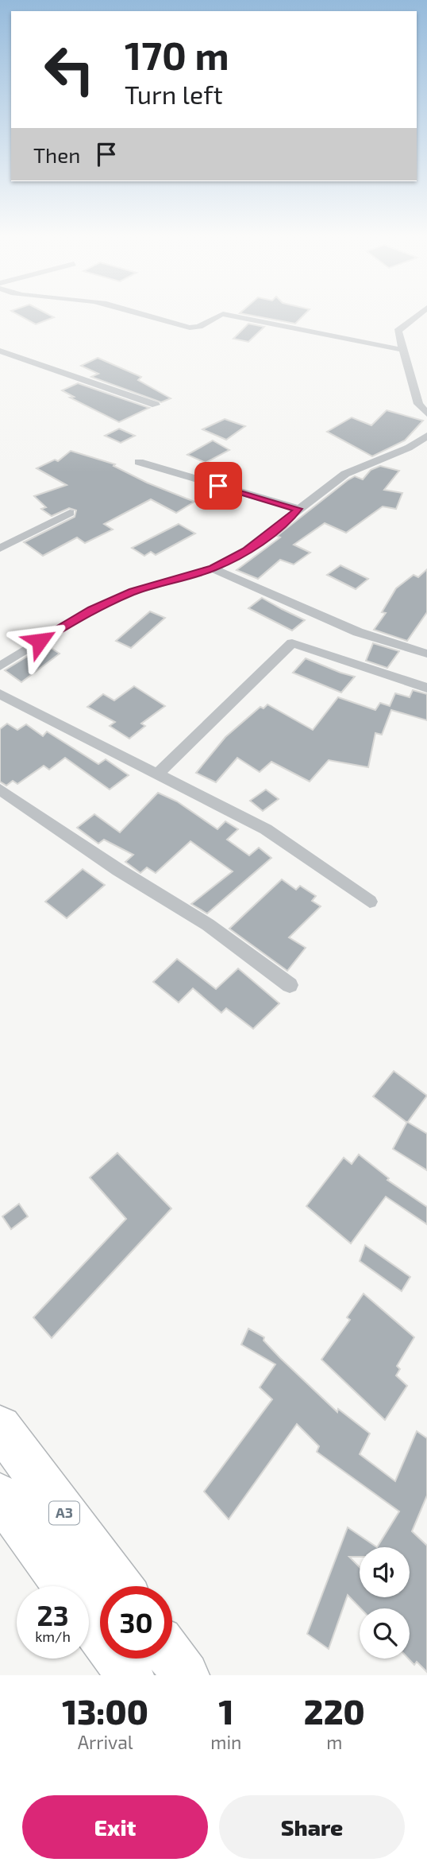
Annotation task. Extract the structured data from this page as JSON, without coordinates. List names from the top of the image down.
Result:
{
  "streets": {
    "highway": ["A3"]
  },
  "page": {
    "turn": ["170 m", "Turn left"],
    "then": "Then",
    "speed": "23 km/h",
    "limit": "30",
    "eta": [
      "13:00",
      "Arrival",
      "1",
      "min",
      "220",
      "m"
    ],
    "buttons": ["Exit", "Share"]
  }
}
